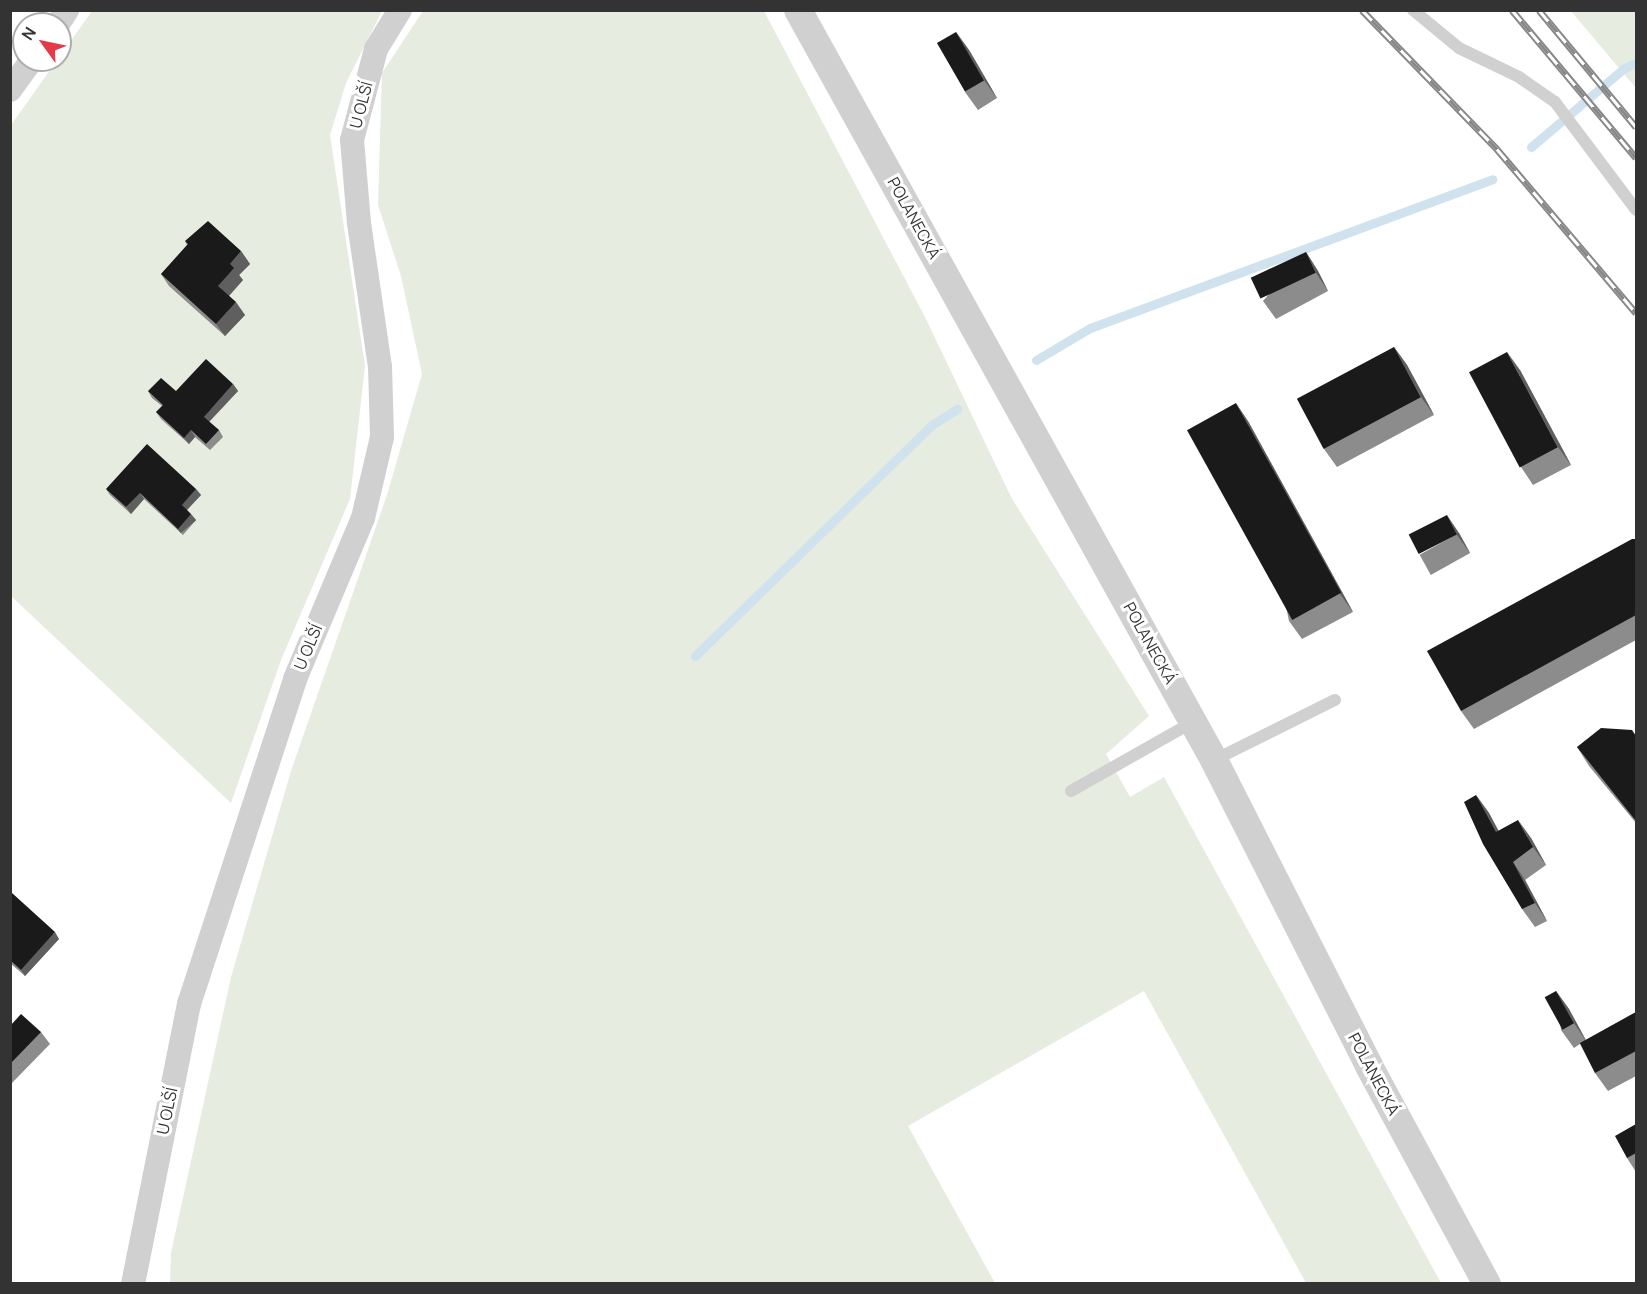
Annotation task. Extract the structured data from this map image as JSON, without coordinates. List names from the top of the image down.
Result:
{
  "streets": {
    "street": ["U OLŠÍ", "POLANECKÁ"]
  },
  "north": "top left"
}
